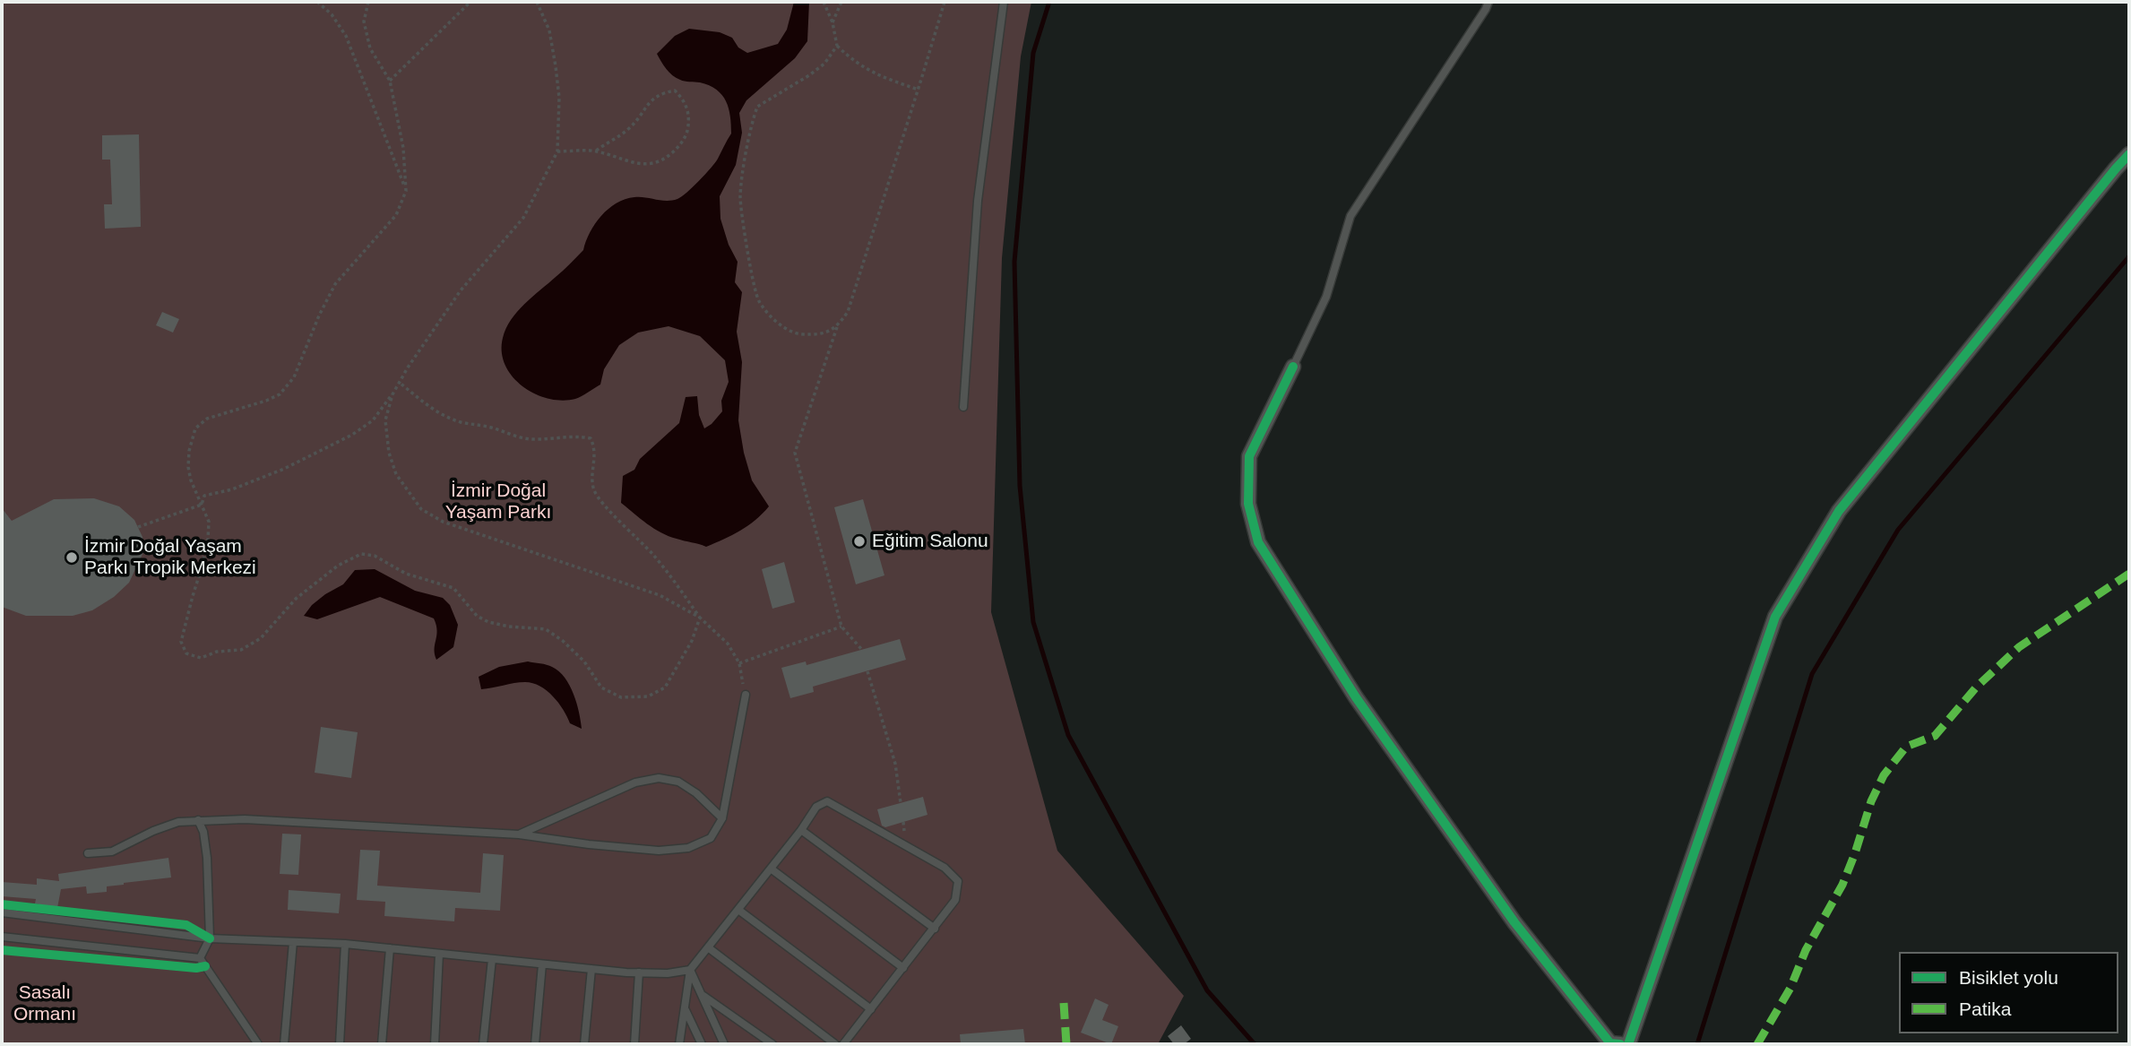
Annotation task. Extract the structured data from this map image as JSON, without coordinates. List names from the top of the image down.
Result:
{
  "parks": ["İzmir Doğal Yaşam Parkı", "Sasalı Ormanı"],
  "places": ["Eğitim Salonu", "İzmir Doğal Yaşam Parkı Tropik Merkezi"],
  "legend": ["Bisiklet yolu", "Patika"]
}
